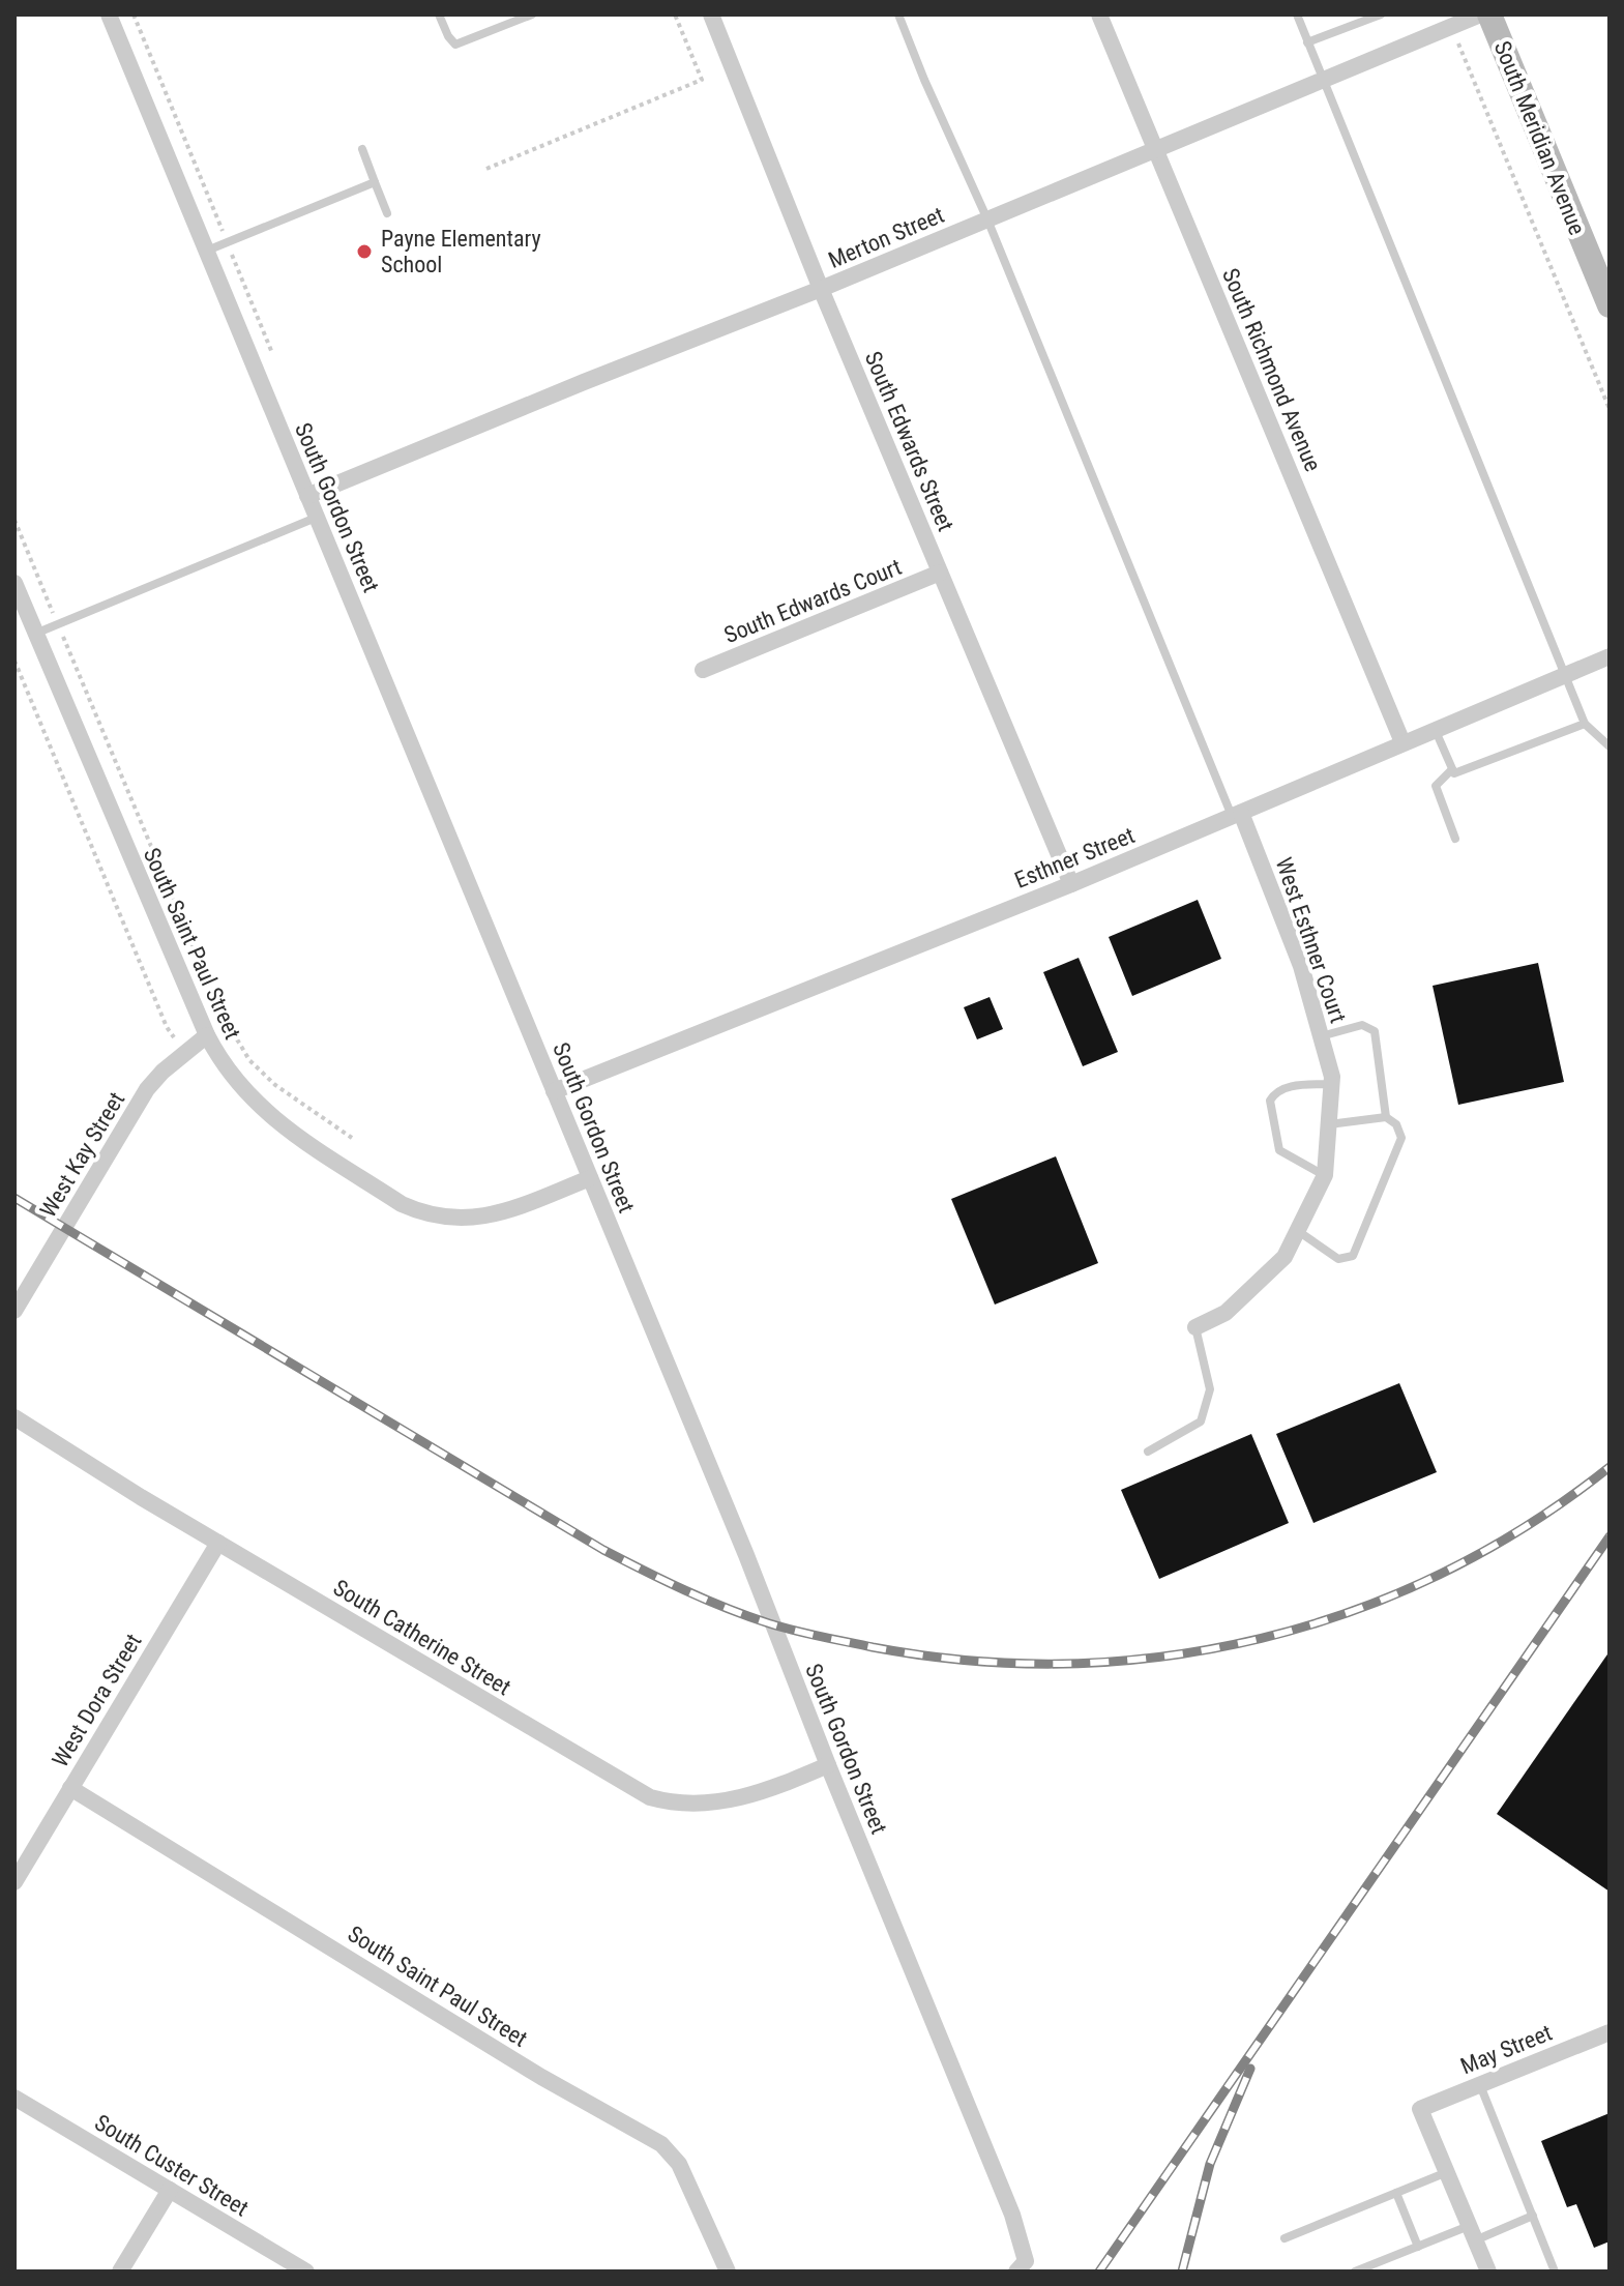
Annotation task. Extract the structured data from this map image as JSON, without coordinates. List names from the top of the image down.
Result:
{
  "streets": {
    "main road": ["South Meridian Avenue"],
    "street": [
      "Merton Street",
      "South Richmond Avenue",
      "South Edwards Street",
      "South Gordon Street",
      "South Edwards Court",
      "Esthner Street",
      "West Esthner Court",
      "South Saint Paul Street",
      "West Kay Street",
      "South Catherine Street",
      "West Dora Street",
      "May Street",
      "South Custer Street"
    ]
  },
  "crossings": [
    ["Merton Street", "South Richmond Avenue"],
    ["Merton Street", "South Edwards Street"],
    ["Merton Street", "South Gordon Street"],
    ["South Richmond Avenue", "Esthner Street"],
    ["South Edwards Street", "South Edwards Court"],
    ["South Edwards Street", "Esthner Street"],
    ["South Gordon Street", "Esthner Street"],
    ["South Gordon Street", "South Saint Paul Street"],
    ["South Gordon Street", "South Catherine Street"],
    ["Esthner Street", "West Esthner Court"],
    ["South Saint Paul Street", "West Kay Street"],
    ["South Saint Paul Street", "West Dora Street"],
    ["South Catherine Street", "West Dora Street"]
  ],
  "places": ["Payne Elementary School"]
}
